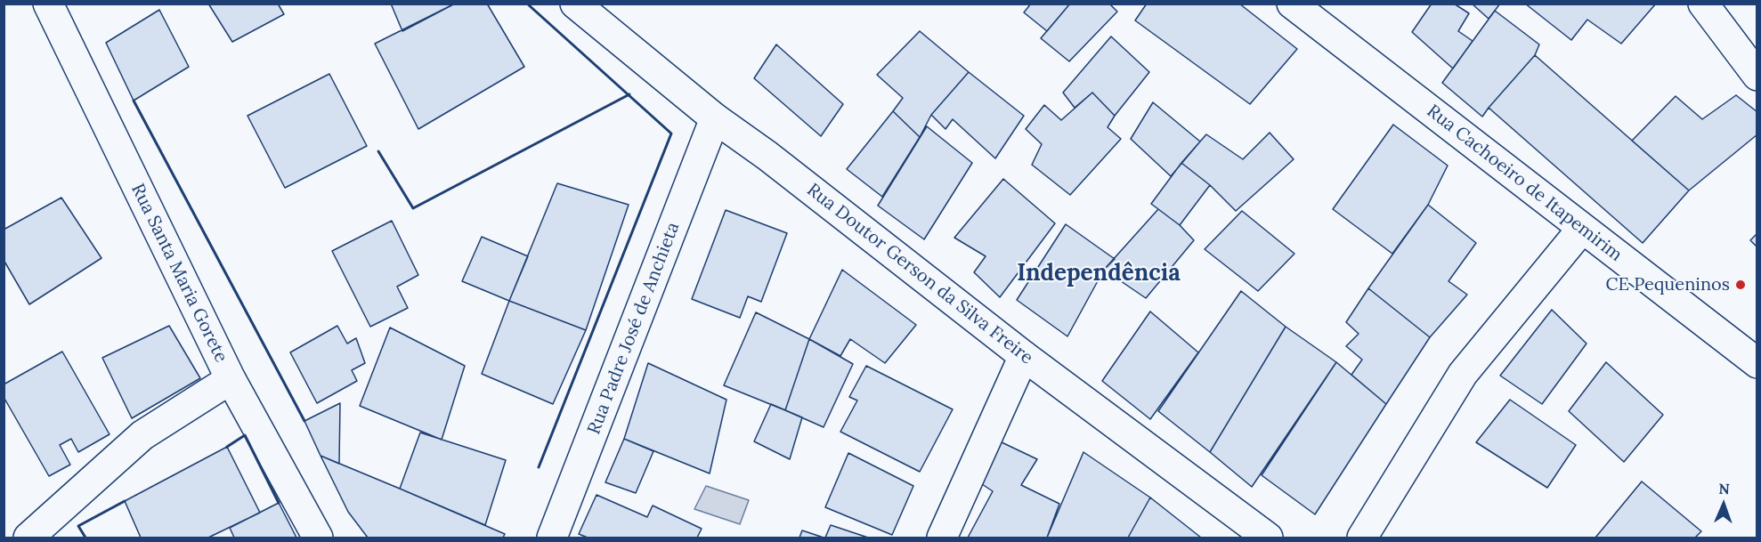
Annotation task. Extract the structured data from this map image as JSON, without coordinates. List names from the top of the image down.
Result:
{
  "streets": {
    "street": [
      "Rua Cachoeiro de Itapemirim",
      "Rua Santa Maria Gorete",
      "Rua Doutor Gerson da Silva Freire",
      "Rua Padre José de Anchieta"
    ]
  },
  "crossings": [
    ["Rua Doutor Gerson da Silva Freire", "Rua Padre José de Anchieta"]
  ],
  "districts": ["Independência"],
  "places": ["CE Pequeninos"],
  "north": "top"
}
